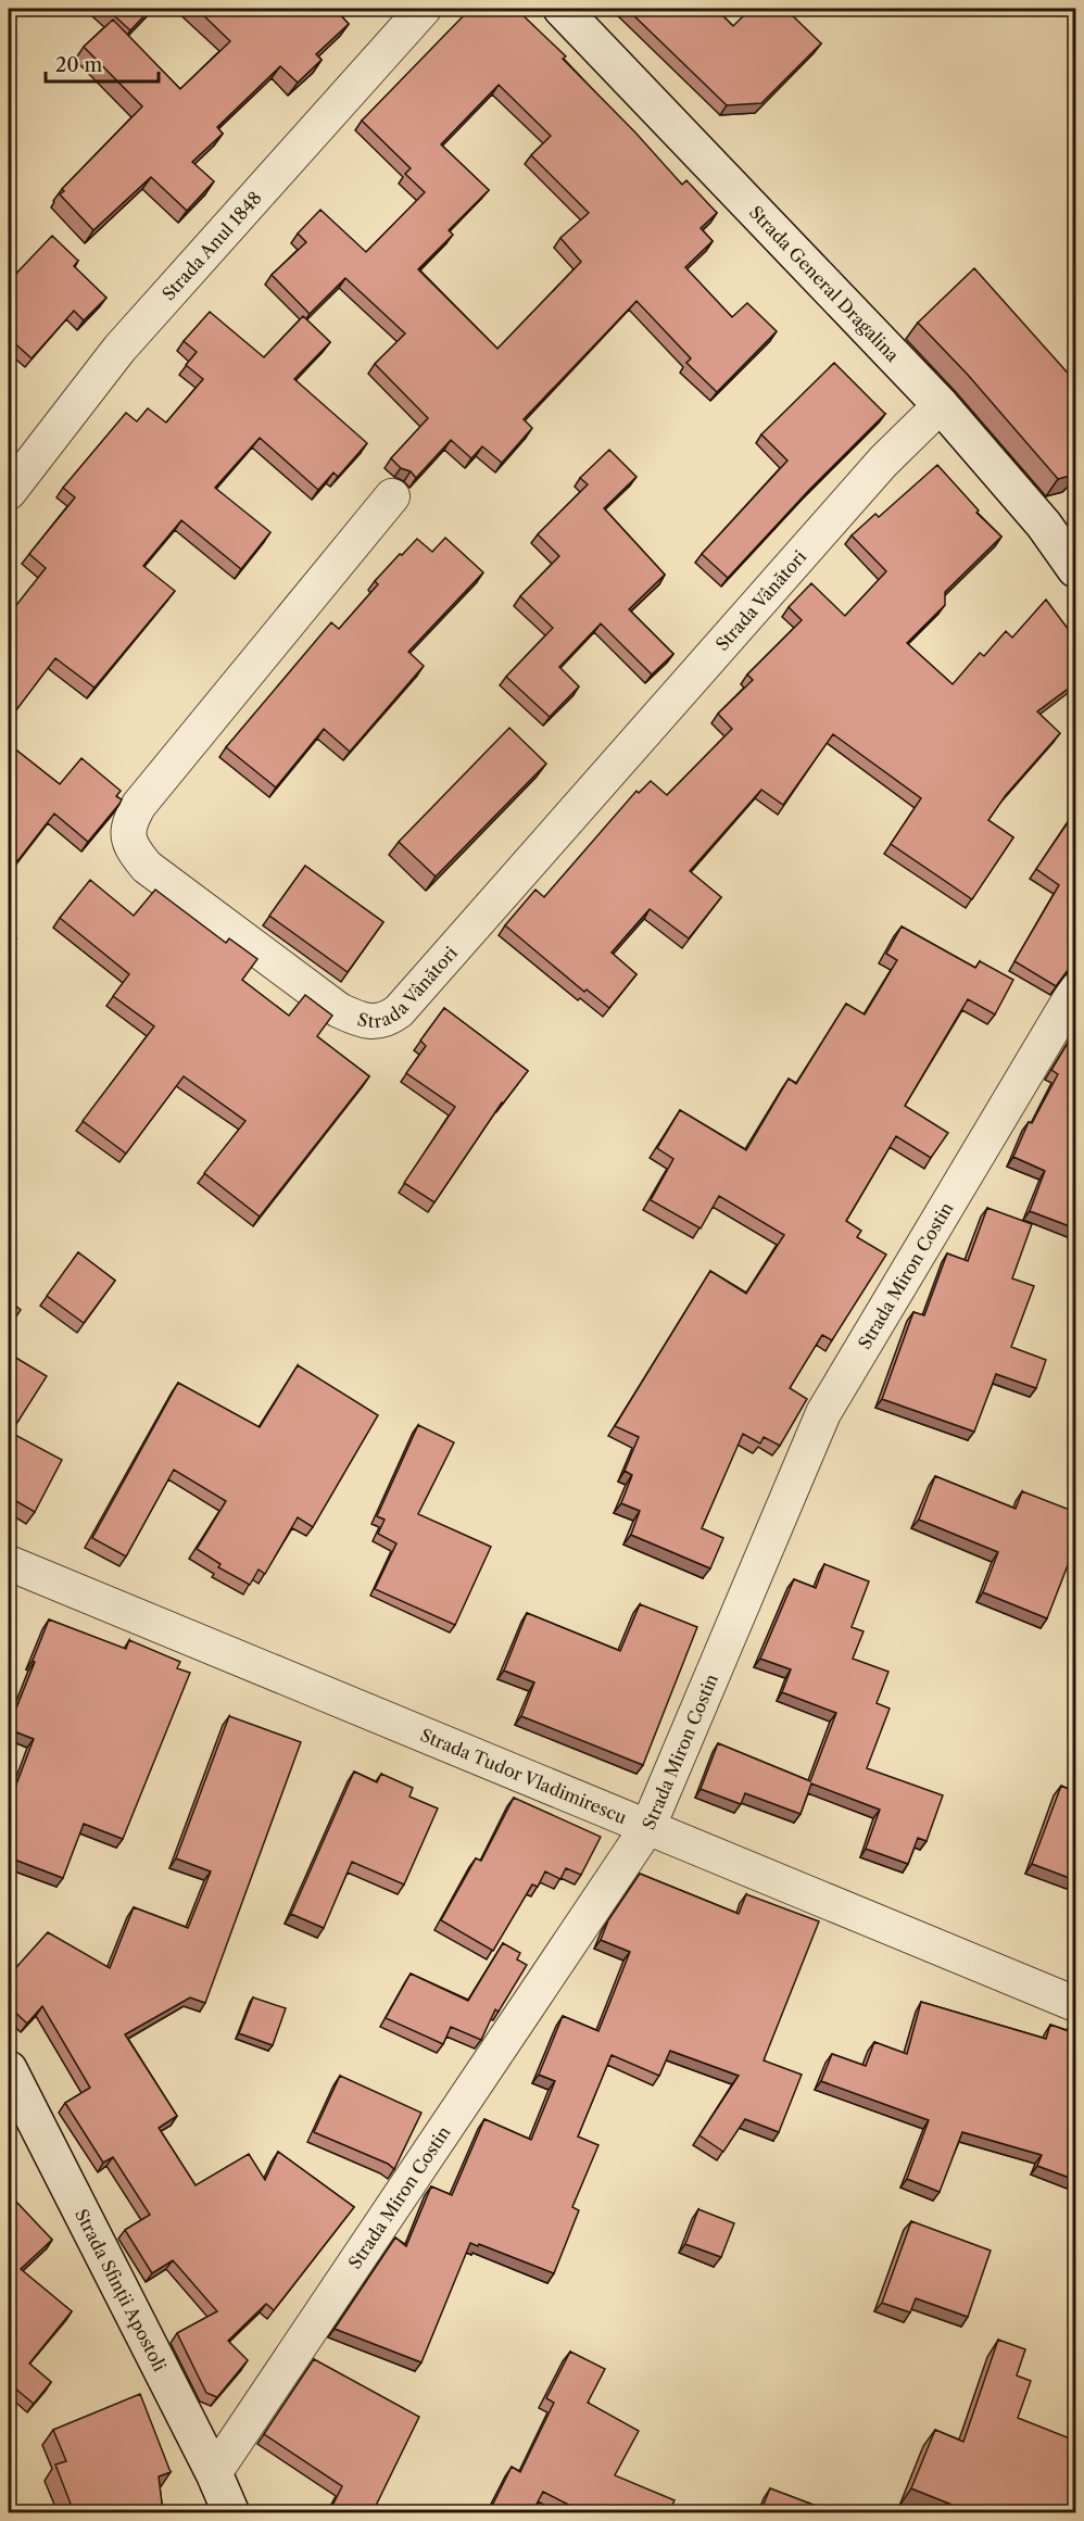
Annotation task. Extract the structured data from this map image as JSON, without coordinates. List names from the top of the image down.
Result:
{
  "streets": {
    "street": [
      "Strada Anul 1848",
      "Strada General Dragalina",
      "Strada Vânători",
      "Strada Miron Costin",
      "Strada Tudor Vladimirescu",
      "Strada Sfinții Apostoli"
    ]
  },
  "crossings": [
    ["Strada General Dragalina", "Strada Vânători"],
    ["Strada Miron Costin", "Strada Tudor Vladimirescu"],
    ["Strada Miron Costin", "Strada Sfinții Apostoli"]
  ],
  "scale_bar": "20 m"
}
